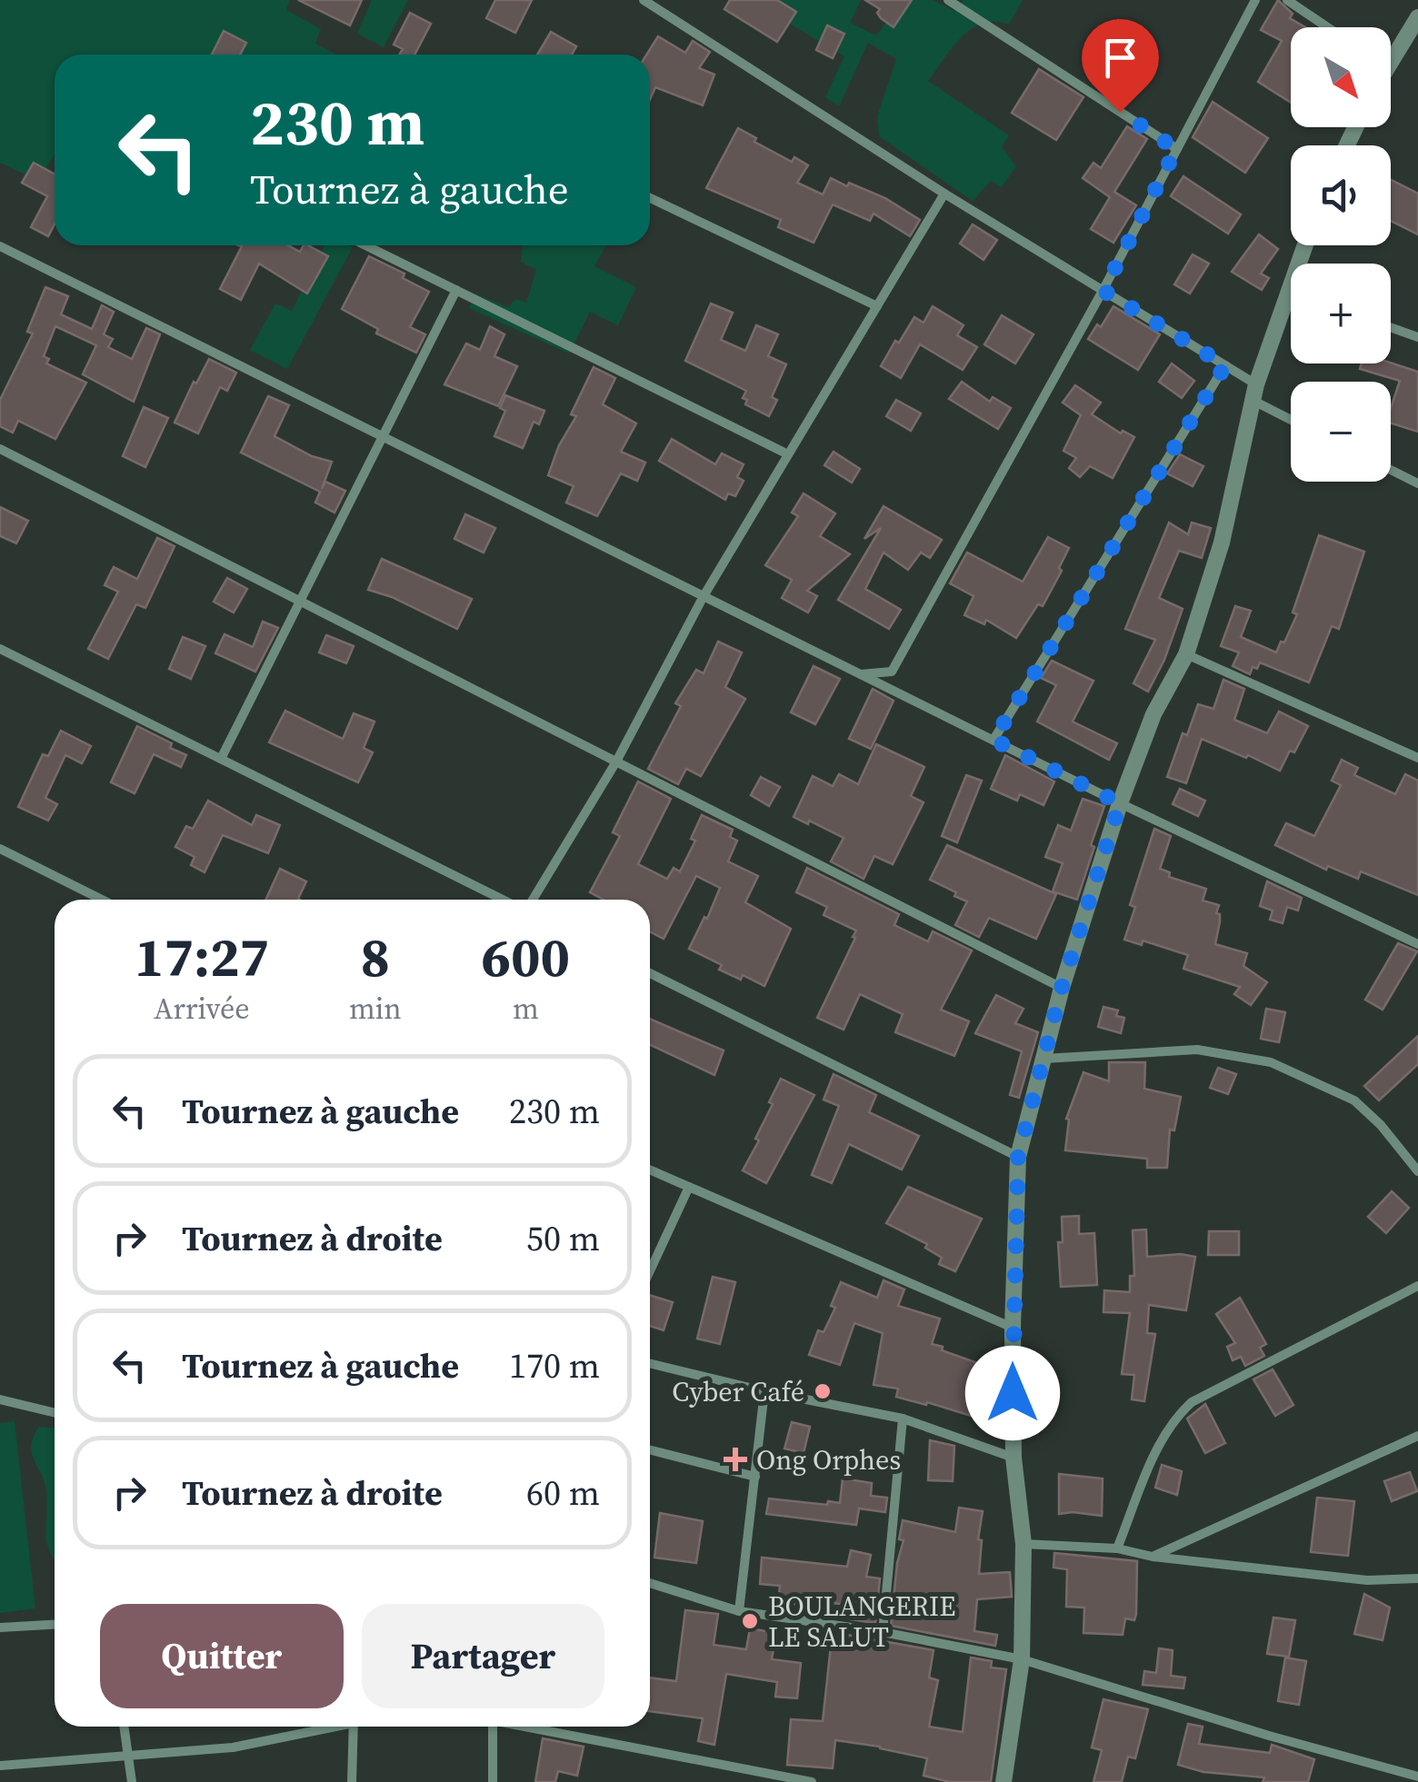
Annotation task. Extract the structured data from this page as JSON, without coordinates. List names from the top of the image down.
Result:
{
  "places": {
    "other": ["Cyber Café", "BOULANGERIE LE SALUT"],
    "health": ["Ong Orphes"]
  },
  "north": "bottom right",
  "page": {
    "map_buttons": ["+", "−"],
    "turn": ["230 m", "Tournez à gauche"],
    "eta": [
      "17:27",
      "Arrivée",
      "8",
      "min",
      "600",
      "m"
    ],
    "list": [
      {
        "name": "Tournez à gauche",
        "value": "230 m"
      },
      {
        "name": "Tournez à droite",
        "value": "50 m"
      },
      {
        "name": "Tournez à gauche",
        "value": "170 m"
      },
      {
        "name": "Tournez à droite",
        "value": "60 m"
      }
    ],
    "buttons": ["Quitter", "Partager"]
  }
}
